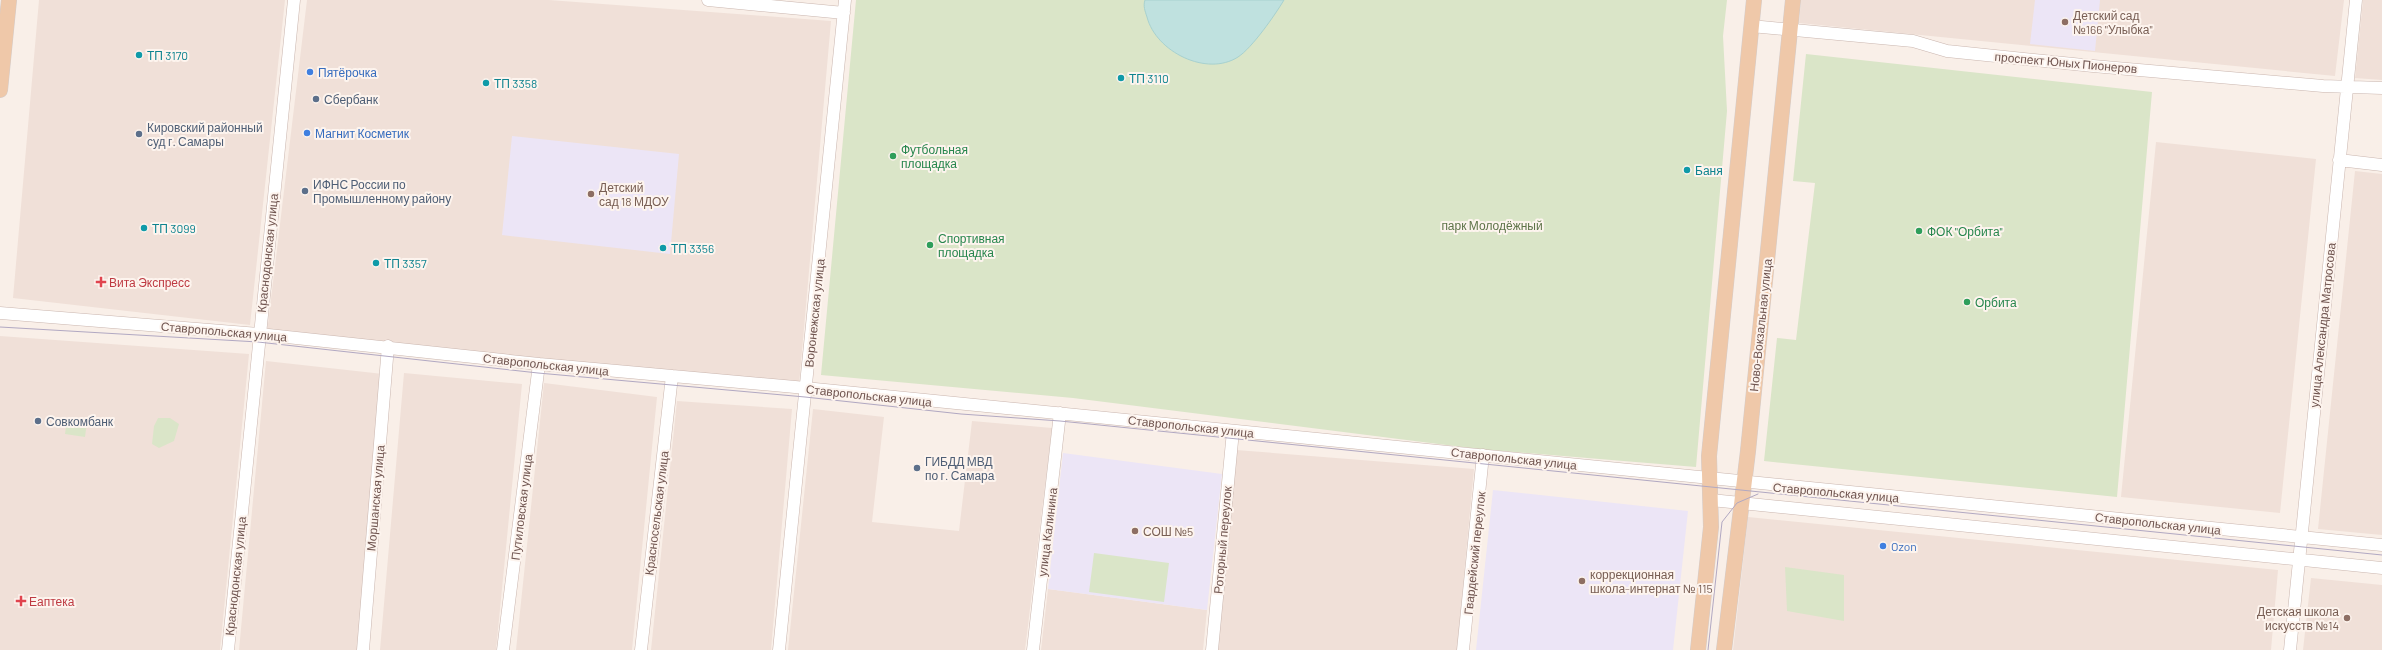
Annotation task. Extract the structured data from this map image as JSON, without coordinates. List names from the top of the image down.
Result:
{
  "streets": {
    "main road": ["Ново-Вокзальная улица"],
    "street": [
      "проспект Юных Пионеров",
      "Краснодонская улица",
      "Воронежская улица",
      "улица Александра Матросова",
      "Ставропольская улица",
      "Моршанская улица",
      "Путиловская улица",
      "Красносельская улица",
      "улица Калинина",
      "Роторный переулок",
      "Гвардейский переулок"
    ]
  },
  "crossings": [
    ["проспект Юных Пионеров", "Ново-Вокзальная улица"],
    ["проспект Юных Пионеров", "улица Александра Матросова"],
    ["Краснодонская улица", "Ставропольская улица"],
    ["Воронежская улица", "Ставропольская улица"],
    ["Ново-Вокзальная улица", "Ставропольская улица"],
    ["улица Александра Матросова", "Ставропольская улица"],
    ["Ставропольская улица", "Моршанская улица"],
    ["Ставропольская улица", "Путиловская улица"],
    ["Ставропольская улица", "Красносельская улица"],
    ["Ставропольская улица", "улица Калинина"],
    ["Ставропольская улица", "Роторный переулок"],
    ["Ставропольская улица", "Гвардейский переулок"]
  ],
  "parks": ["парк Молодёжный"],
  "places": {
    "other": [
      "Детский сад №166 \"Улыбка\"",
      "ТП 3170",
      "Пятёрочка",
      "ТП 3110",
      "ТП 3358",
      "Сбербанк",
      "Магнит Косметик",
      "Кировский районный суд г. Самары",
      "Футбольная площадка",
      "Баня",
      "ИФНС России по Промышленному району",
      "Детский сад 18 МДОУ",
      "ТП 3099",
      "ФОК \"Орбита\"",
      "Спортивная площадка",
      "ТП 3356",
      "ТП 3357",
      "Орбита",
      "Совкомбанк",
      "ГИБДД МВД по г. Самара",
      "СОШ №5",
      "Ozon",
      "коррекционная школа-интернат № 115",
      "Детская школа искусств №14"
    ],
    "health": ["Вита Экспресс", "Еаптека"]
  }
}
